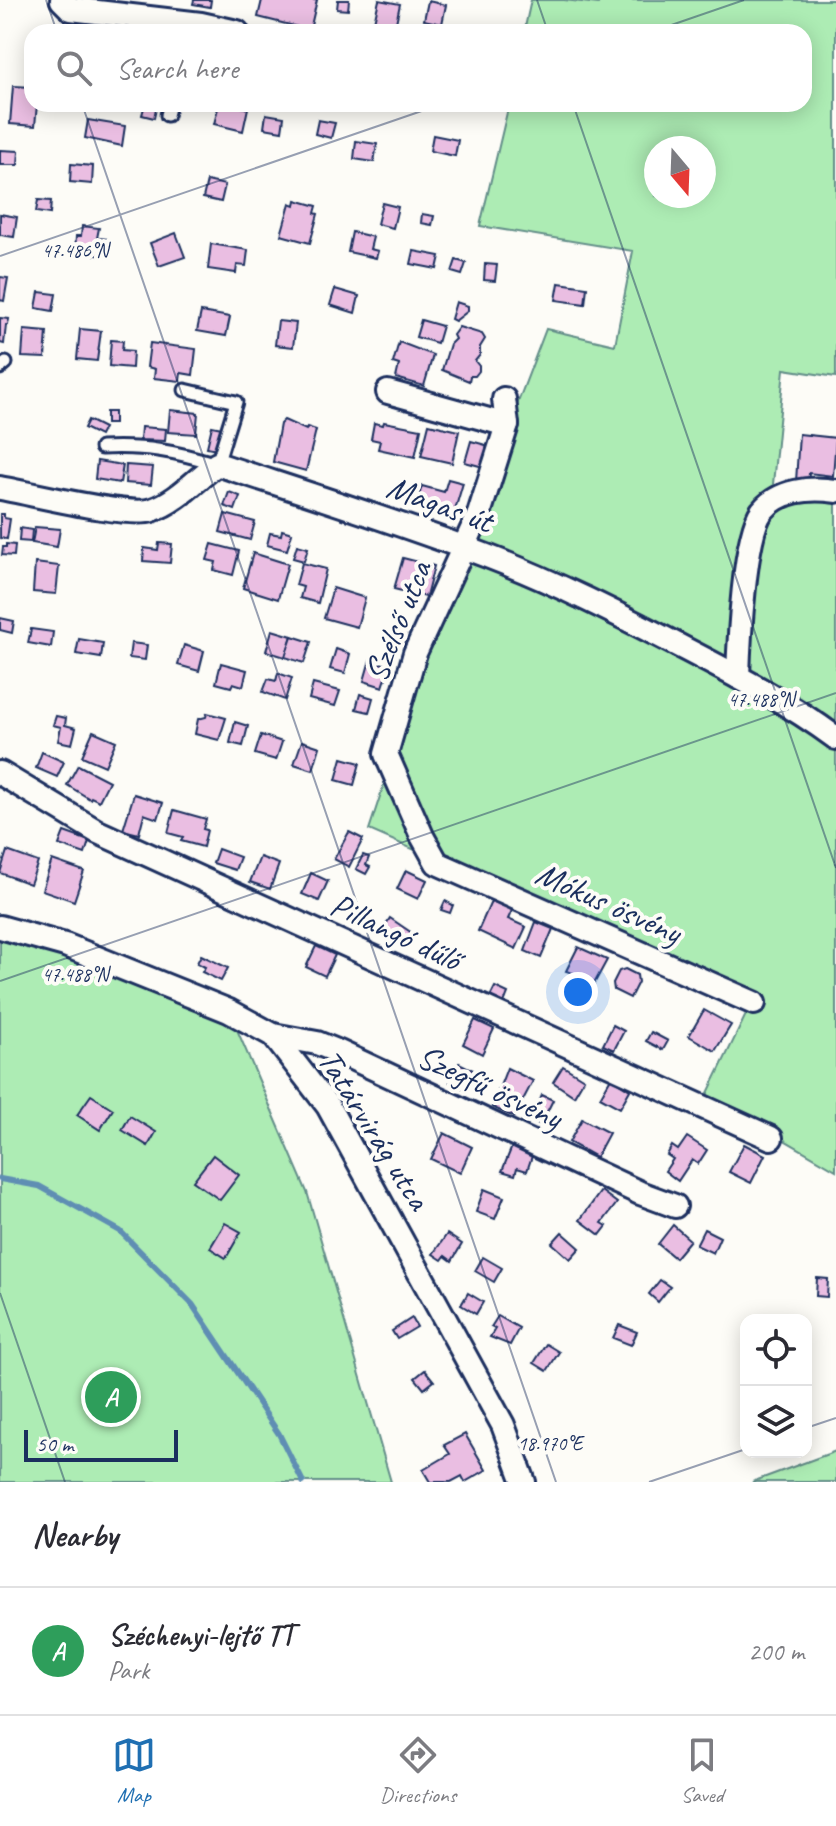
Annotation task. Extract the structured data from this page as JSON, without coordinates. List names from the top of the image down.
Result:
{
  "streets": {
    "street": [
      "Magas út",
      "Szélső utca",
      "Mókus ösvény",
      "Pillangó dűlő",
      "Szegfű ösvény",
      "Tatárvirág utca"
    ]
  },
  "crossings": [
    ["Magas út", "Szélső utca"],
    ["Szélső utca", "Mókus ösvény"],
    ["Szegfű ösvény", "Tatárvirág utca"]
  ],
  "scale_bar": "50 m",
  "north": "bottom",
  "page": {
    "search": "Search here",
    "pins": "A",
    "scale": "50 m",
    "heading": "Nearby",
    "list": [
      {
        "mark": "A",
        "name": "Széchenyi-lejtő TT",
        "note": "Park",
        "value": "200 m"
      }
    ],
    "nav": ["Map", "Directions", "Saved"]
  },
  "coordinates": ["47.486°N", "47.488°N", "18.970°E"]
}
